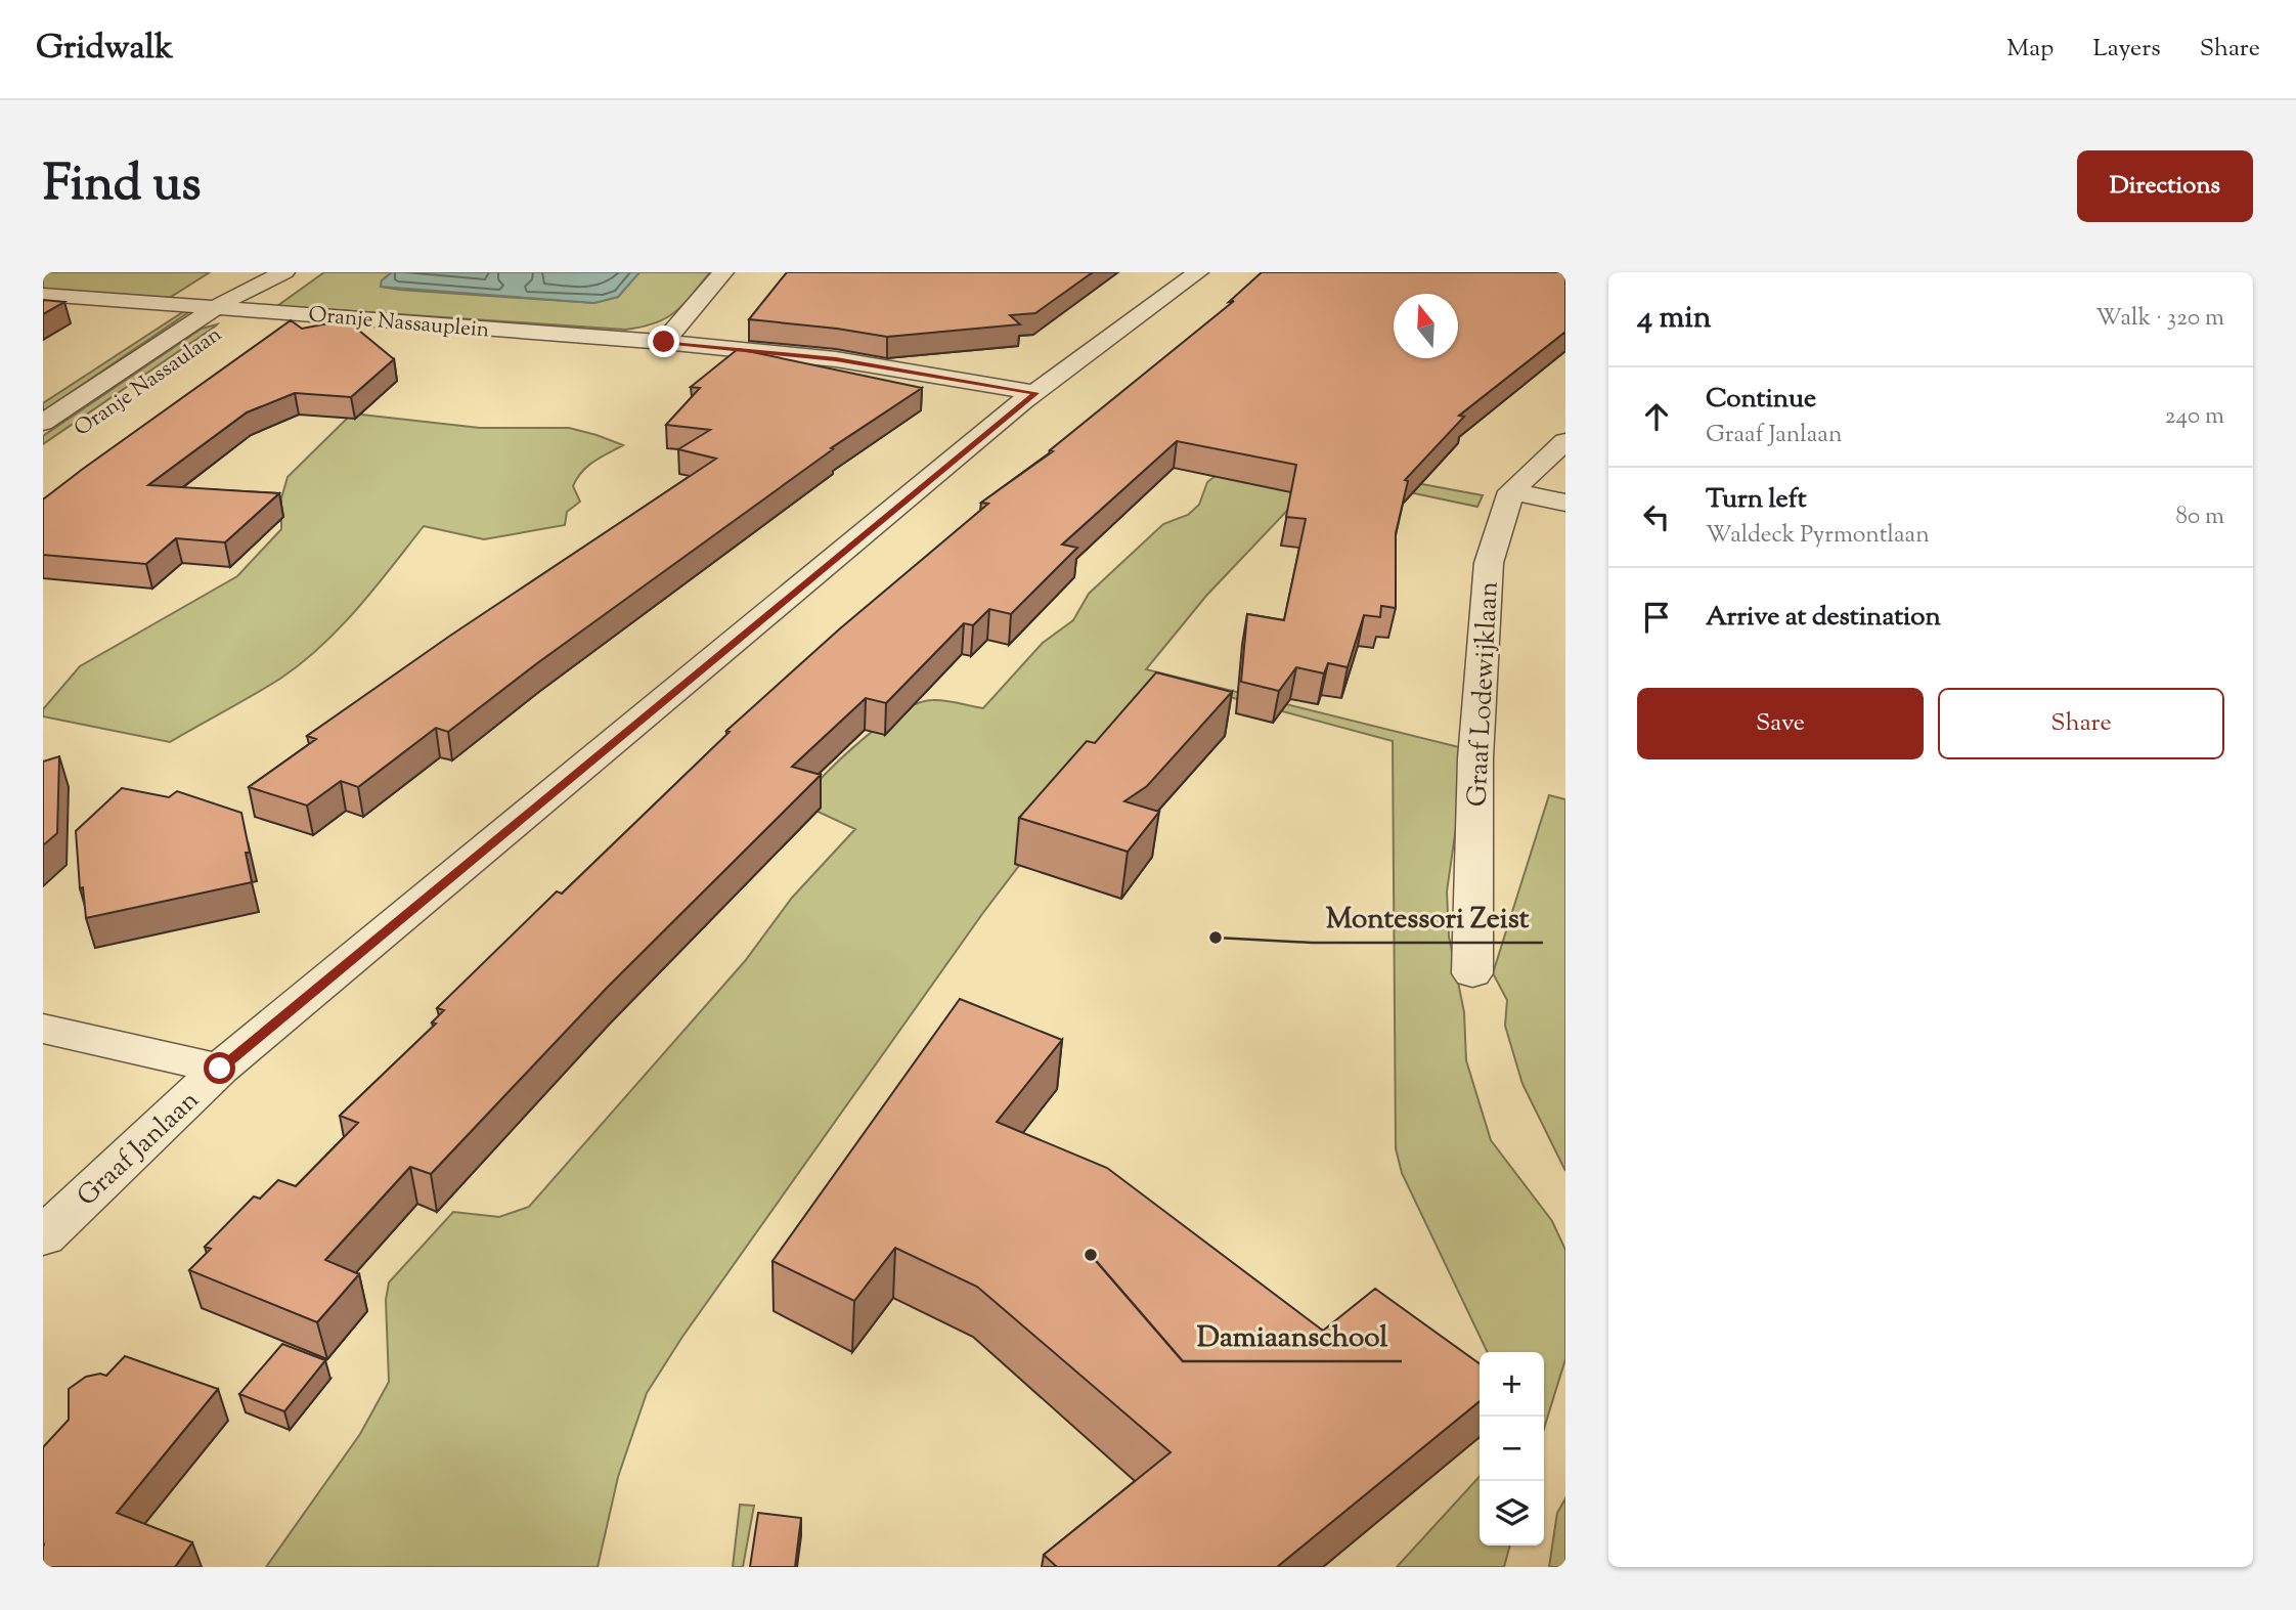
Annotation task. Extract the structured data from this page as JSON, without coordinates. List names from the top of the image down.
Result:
{
  "streets": {
    "street": [
      "Oranje Nassauplein",
      "Oranje Nassaulaan",
      "Graaf Lodewijklaan",
      "Graaf Janlaan"
    ]
  },
  "crossings": [
    ["Oranje Nassauplein", "Oranje Nassaulaan"],
    ["Oranje Nassauplein", "Graaf Janlaan"]
  ],
  "places": ["Montessori Zeist", "Damiaanschool"],
  "north": "top",
  "page": {
    "header": "Gridwalk",
    "nav": ["Map", "Layers", "Share"],
    "title": "Find us",
    "buttons": [
      "Directions",
      ["Save", "Share"]
    ],
    "heading": ["4 min", "Walk · 320 m"],
    "list": [
      ["Continue", "Graaf Janlaan", "240 m"],
      ["Turn left", "Waldeck Pyrmontlaan", "80 m"],
      "Arrive at destination"
    ],
    "map_buttons": ["+", "−"]
  }
}
